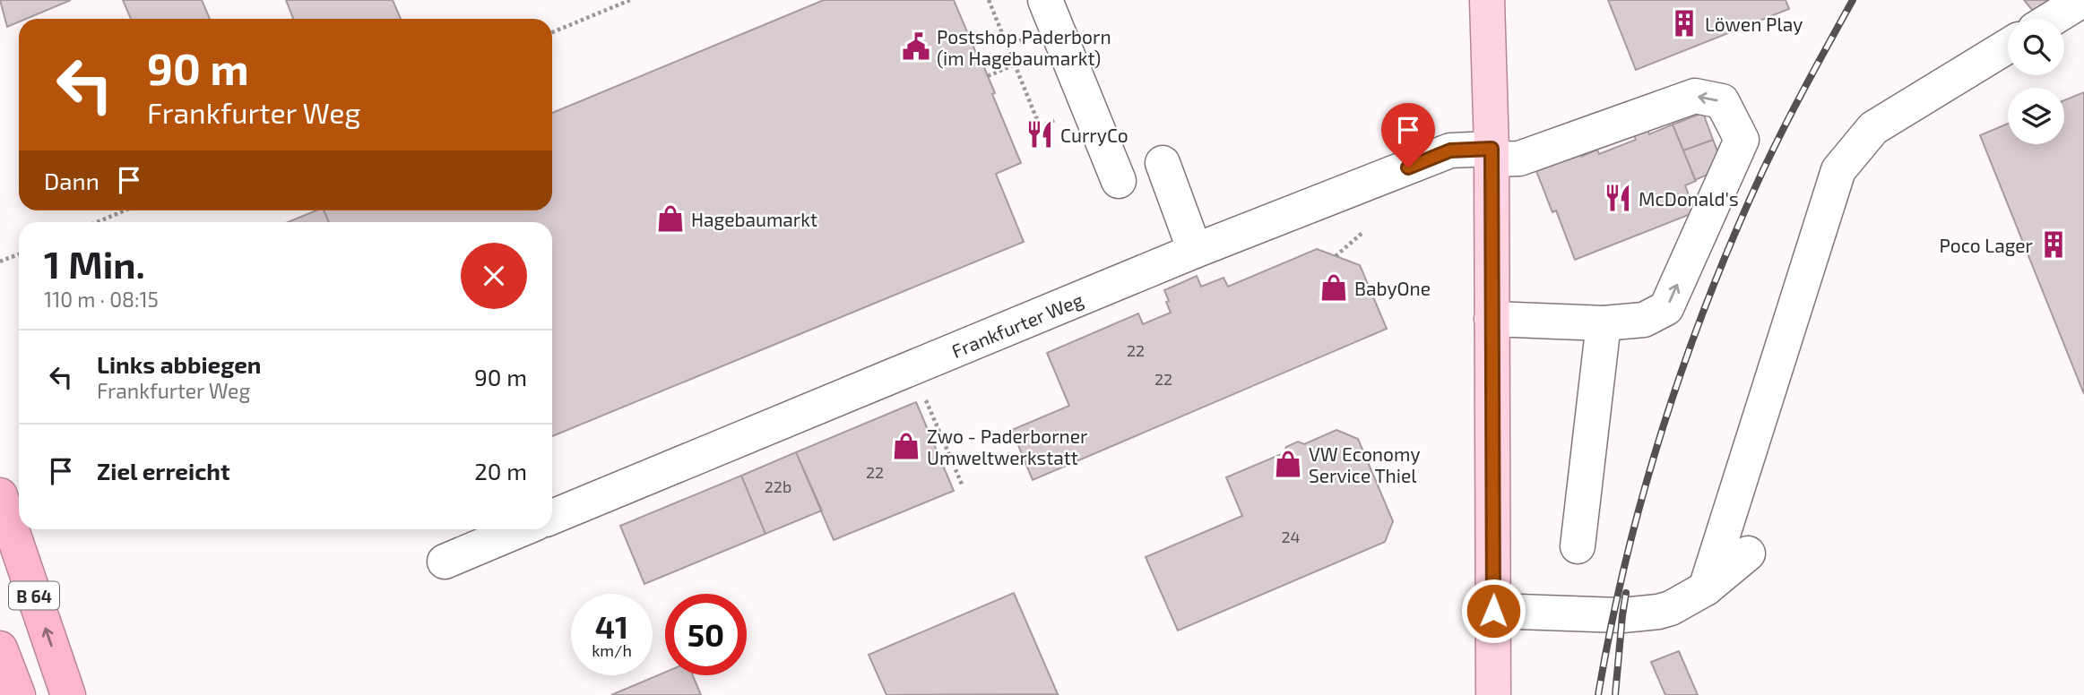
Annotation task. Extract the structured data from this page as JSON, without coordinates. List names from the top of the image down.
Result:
{
  "streets": {
    "highway": ["B 64"],
    "lane": ["Frankfurter Weg"]
  },
  "places": {
    "building": ["Löwen Play", "Poco Lager"],
    "public building": ["Postshop Paderborn (im Hagebaumarkt)"],
    "restaurant": ["CurryCo", "McDonald's"],
    "shop": [
      "Hagebaumarkt",
      "BabyOne",
      "Zwo - Paderborner Umweltwerkstatt",
      "VW Economy Service Thiel"
    ]
  },
  "house_numbers": [
    "22",
    "22",
    "22",
    "22b",
    "24"
  ],
  "page": {
    "turn": ["90 m", "Frankfurter Weg"],
    "then": "Dann",
    "heading": ["1 Min.", "110 m · 08:15"],
    "list": [
      {
        "name": "Links abbiegen",
        "note": "Frankfurter Weg",
        "value": "90 m"
      },
      {
        "name": "Ziel erreicht",
        "value": "20 m"
      }
    ],
    "speed": "41 km/h",
    "limit": "50"
  }
}
